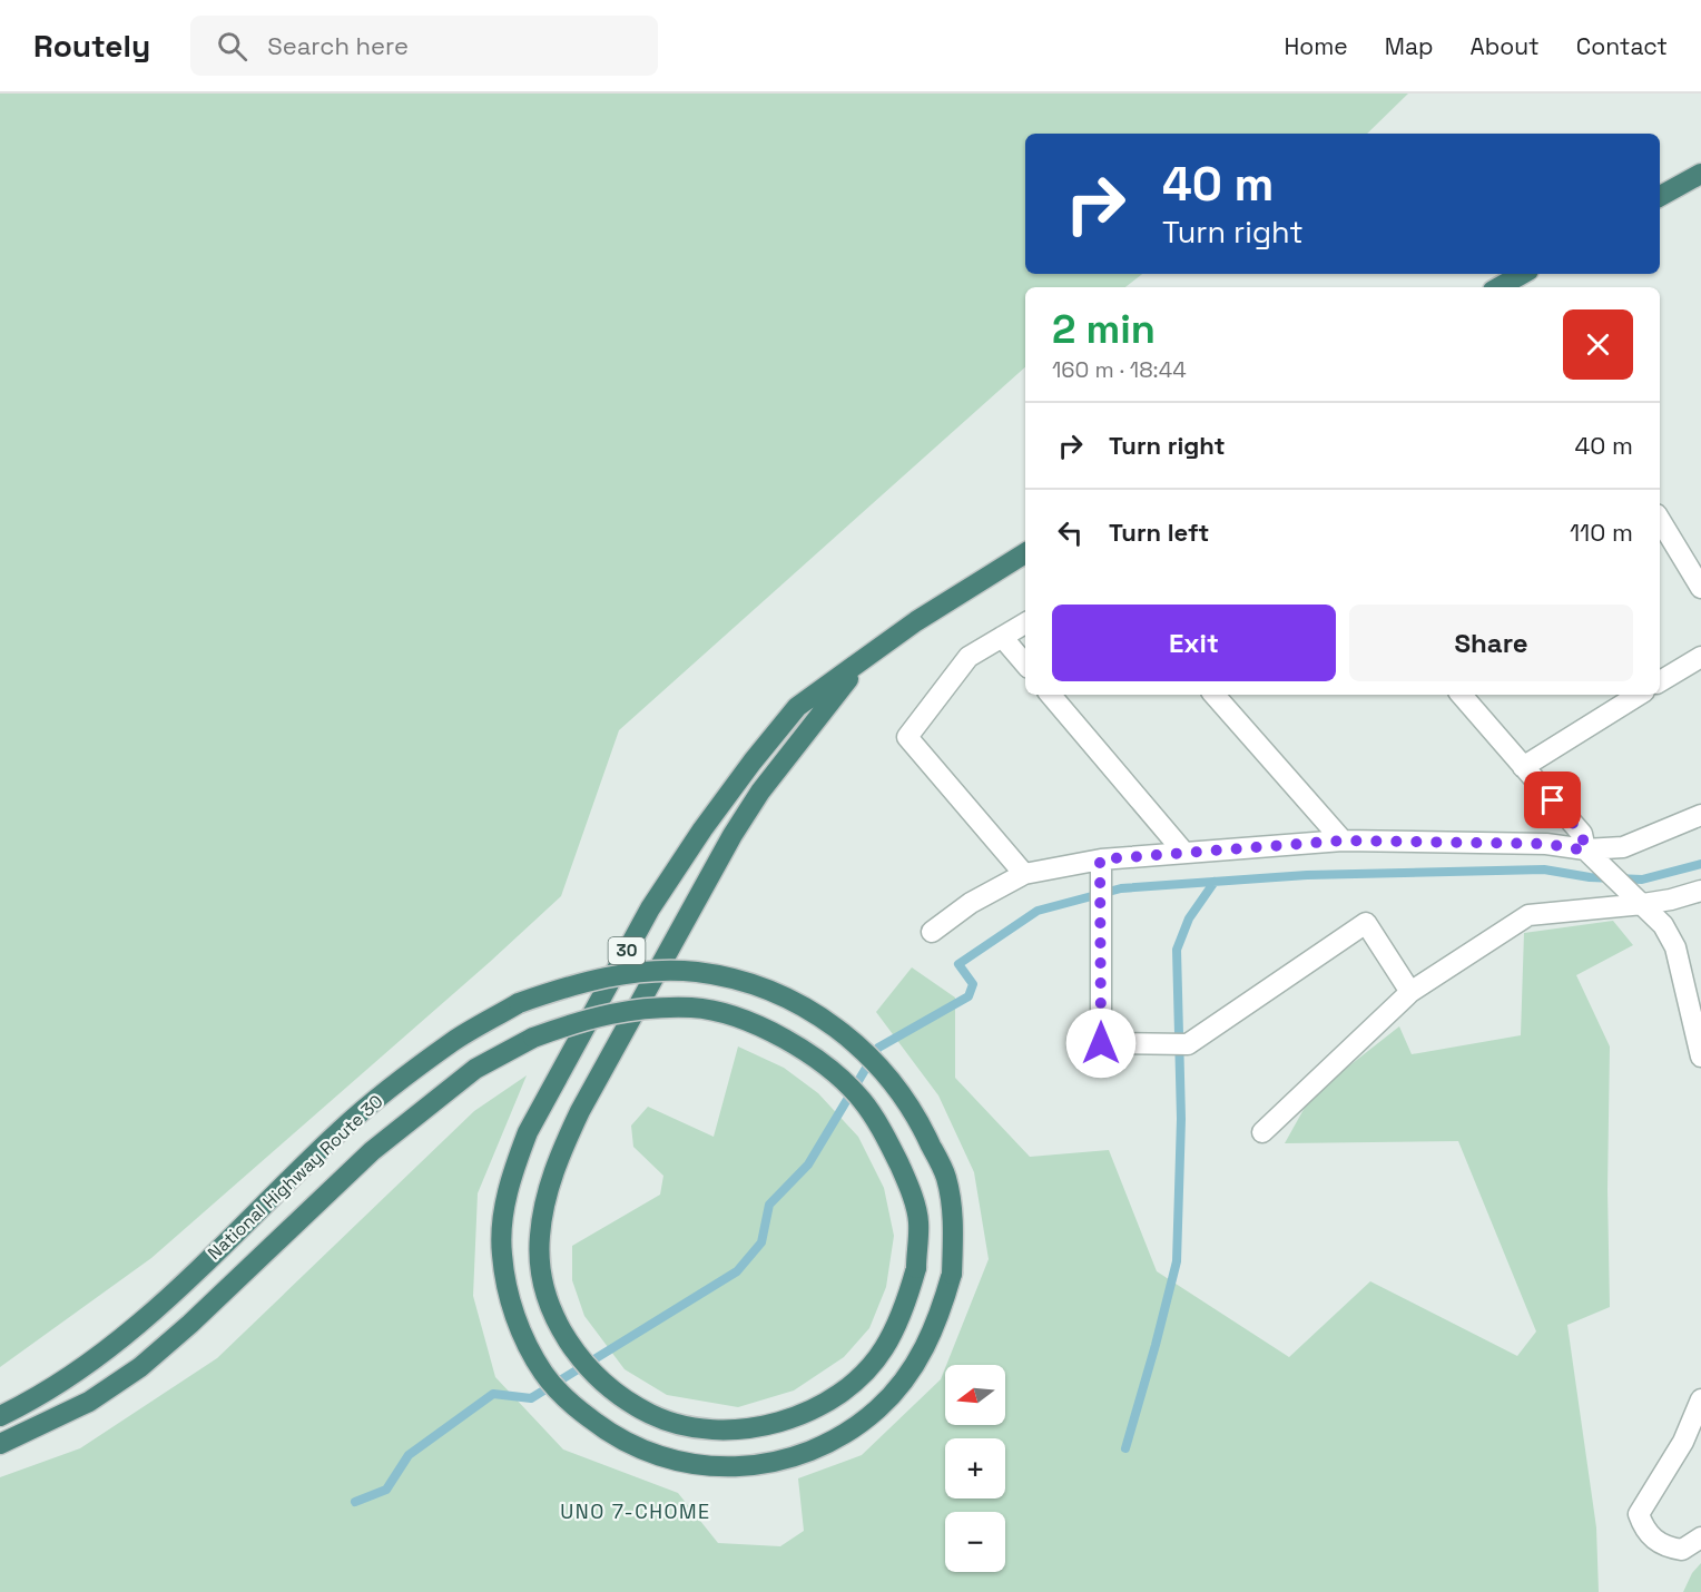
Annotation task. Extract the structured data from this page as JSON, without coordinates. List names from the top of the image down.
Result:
{
  "streets": {
    "highway": ["30", "National Highway Route 30"]
  },
  "districts": ["UNO 7-CHOME"],
  "north": "left",
  "page": {
    "header": "Routely",
    "search": "Search here",
    "nav": [
      "Home",
      "Map",
      "About",
      "Contact"
    ],
    "turn": ["40 m", "Turn right"],
    "heading": ["2 min", "160 m · 18:44"],
    "list": [
      {
        "name": "Turn right",
        "value": "40 m"
      },
      {
        "name": "Turn left",
        "value": "110 m"
      }
    ],
    "buttons": ["Exit", "Share"],
    "map_buttons": ["+", "−"]
  }
}
